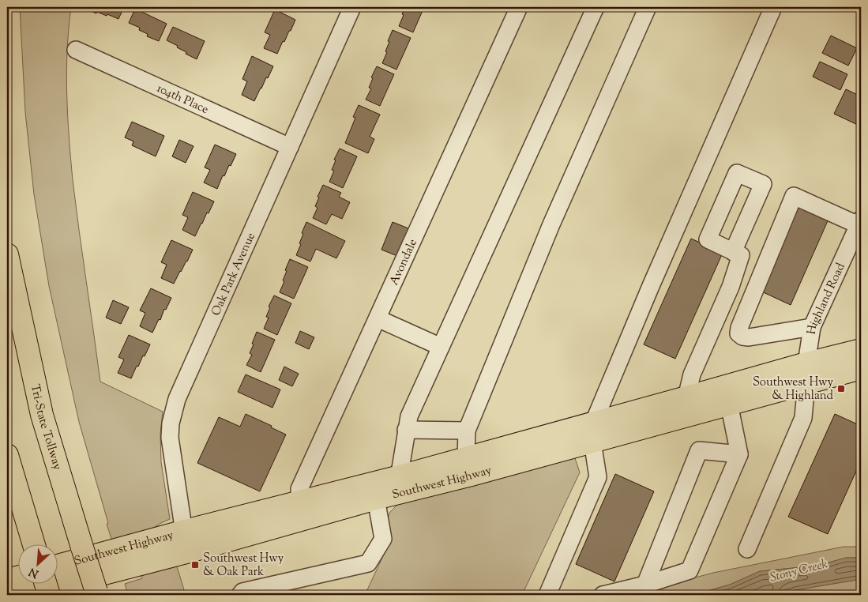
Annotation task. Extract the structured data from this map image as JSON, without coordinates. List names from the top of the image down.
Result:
{
  "streets": {
    "main road": ["Tri-State Tollway", "Southwest Highway"],
    "street": [
      "104th Place",
      "Avondale",
      "Oak Park Avenue",
      "Highland Road"
    ]
  },
  "crossings": [
    ["104th Place", "Oak Park Avenue"],
    ["Avondale", "Southwest Highway"],
    ["Oak Park Avenue", "Southwest Highway"],
    ["Highland Road", "Southwest Highway"]
  ],
  "water": ["Stony Creek"],
  "places": {
    "transit": ["Southwest Hwy & Highland", "Southwest Hwy & Oak Park"]
  },
  "north": "bottom left"
}
